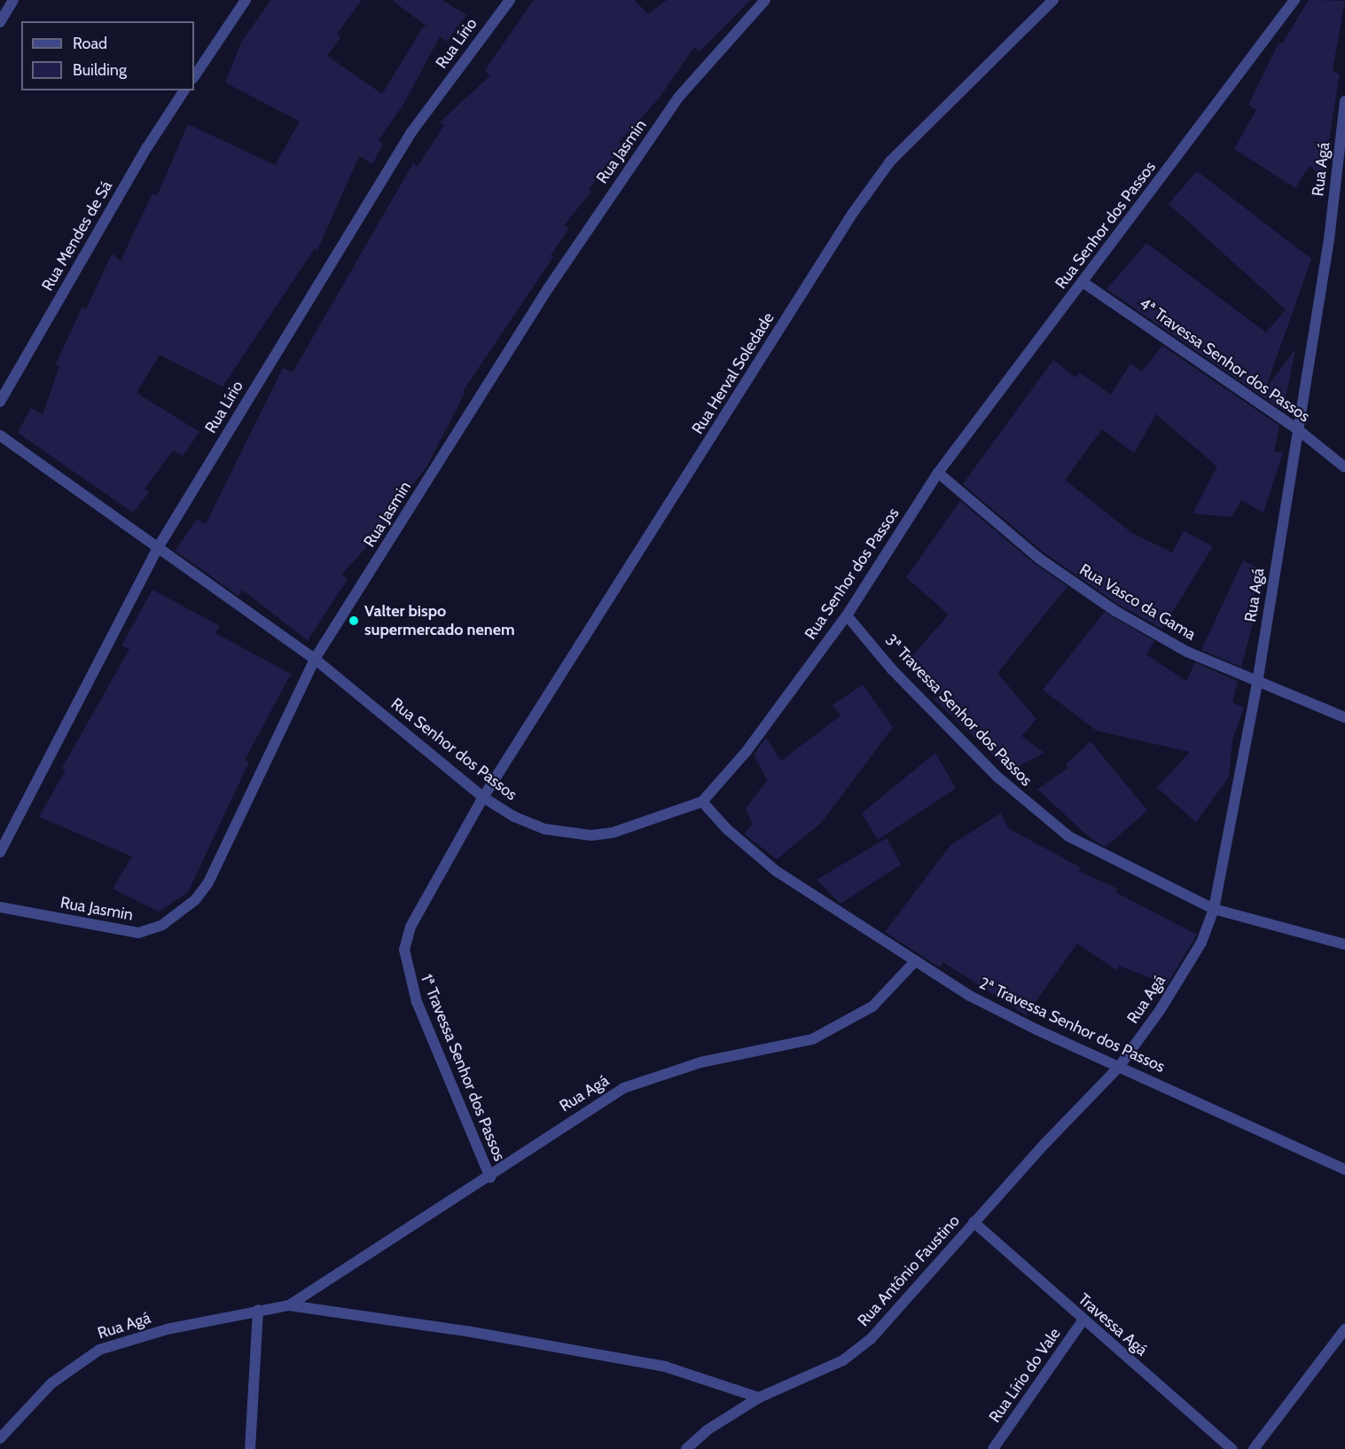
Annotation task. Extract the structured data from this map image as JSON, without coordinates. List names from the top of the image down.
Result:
{
  "streets": {
    "street": [
      "Rua Lírio",
      "Rua Jasmin",
      "Rua Agá",
      "Rua Senhor dos Passos",
      "Rua Mendes de Sá",
      "4ª Travessa Senhor dos Passos",
      "Rua Herval Soledade",
      "Rua Vasco da Gama",
      "3ª Travessa Senhor dos Passos",
      "2ª Travessa Senhor dos Passos",
      "1ª Travessa Senhor dos Passos",
      "Rua Antônio Faustino",
      "Travessa Agá",
      "Rua Lírio do Vale"
    ]
  },
  "crossings": [
    ["Rua Lírio", "Rua Senhor dos Passos"],
    ["Rua Jasmin", "Rua Senhor dos Passos"],
    ["Rua Agá", "4ª Travessa Senhor dos Passos"],
    ["Rua Agá", "Rua Vasco da Gama"],
    ["Rua Agá", "3ª Travessa Senhor dos Passos"],
    ["Rua Agá", "2ª Travessa Senhor dos Passos"],
    ["Rua Agá", "1ª Travessa Senhor dos Passos"],
    ["Rua Agá", "Rua Antônio Faustino"],
    ["Rua Senhor dos Passos", "4ª Travessa Senhor dos Passos"],
    ["Rua Senhor dos Passos", "Rua Herval Soledade"],
    ["Rua Senhor dos Passos", "Rua Vasco da Gama"],
    ["Rua Senhor dos Passos", "3ª Travessa Senhor dos Passos"],
    ["Rua Senhor dos Passos", "2ª Travessa Senhor dos Passos"],
    ["Rua Senhor dos Passos", "1ª Travessa Senhor dos Passos"],
    ["Rua Herval Soledade", "1ª Travessa Senhor dos Passos"],
    ["2ª Travessa Senhor dos Passos", "Rua Antônio Faustino"],
    ["Rua Antônio Faustino", "Travessa Agá"],
    ["Travessa Agá", "Rua Lírio do Vale"]
  ],
  "places": ["Valter bispo supermercado nenem"],
  "legend": ["Road", "Building"]
}
